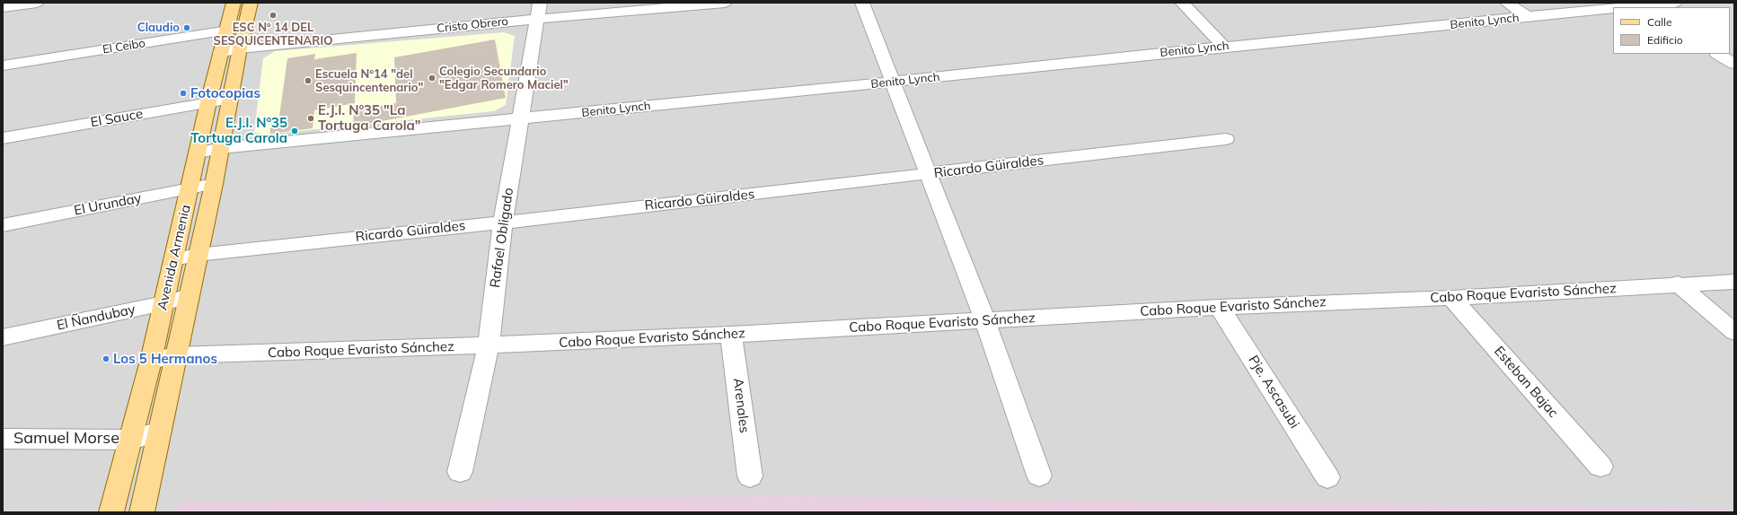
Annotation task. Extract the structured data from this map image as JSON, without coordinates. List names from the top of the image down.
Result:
{
  "streets": {
    "main road": ["Avenida Armenia"],
    "street": [
      "Benito Lynch",
      "Cristo Obrero",
      "El Ceibo",
      "El Sauce",
      "Ricardo Güiraldes",
      "El Urunday",
      "Rafael Obligado",
      "Cabo Roque Evaristo Sánchez",
      "El Ñandubay",
      "Esteban Bajac",
      "Pje. Ascasubi",
      "Arenales",
      "Samuel Morse"
    ]
  },
  "crossings": [
    ["Benito Lynch", "Rafael Obligado"],
    ["Benito Lynch", "Avenida Armenia"],
    ["Cristo Obrero", "Rafael Obligado"],
    ["Cristo Obrero", "Avenida Armenia"],
    ["El Ceibo", "Avenida Armenia"],
    ["El Sauce", "Avenida Armenia"],
    ["Ricardo Güiraldes", "Rafael Obligado"],
    ["Ricardo Güiraldes", "Avenida Armenia"],
    ["El Urunday", "Avenida Armenia"],
    ["Rafael Obligado", "Cabo Roque Evaristo Sánchez"],
    ["Avenida Armenia", "Cabo Roque Evaristo Sánchez"],
    ["Avenida Armenia", "El Ñandubay"],
    ["Avenida Armenia", "Samuel Morse"],
    ["Cabo Roque Evaristo Sánchez", "Esteban Bajac"],
    ["Cabo Roque Evaristo Sánchez", "Pje. Ascasubi"],
    ["Cabo Roque Evaristo Sánchez", "Arenales"]
  ],
  "places": [
    "ESC Nº 14 DEL SESQUICENTENARIO",
    "Claudio",
    "Colegio Secundario \"Edgar Romero Maciel\"",
    "Escuela Nº14 \"del Sesquincentenario\"",
    "Fotocopias",
    "E.J.I. Nº35 \"La Tortuga Carola\"",
    "E.J.I. Nº35 Tortuga Carola",
    "Los 5 Hermanos"
  ],
  "legend": ["Calle", "Edificio"]
}
